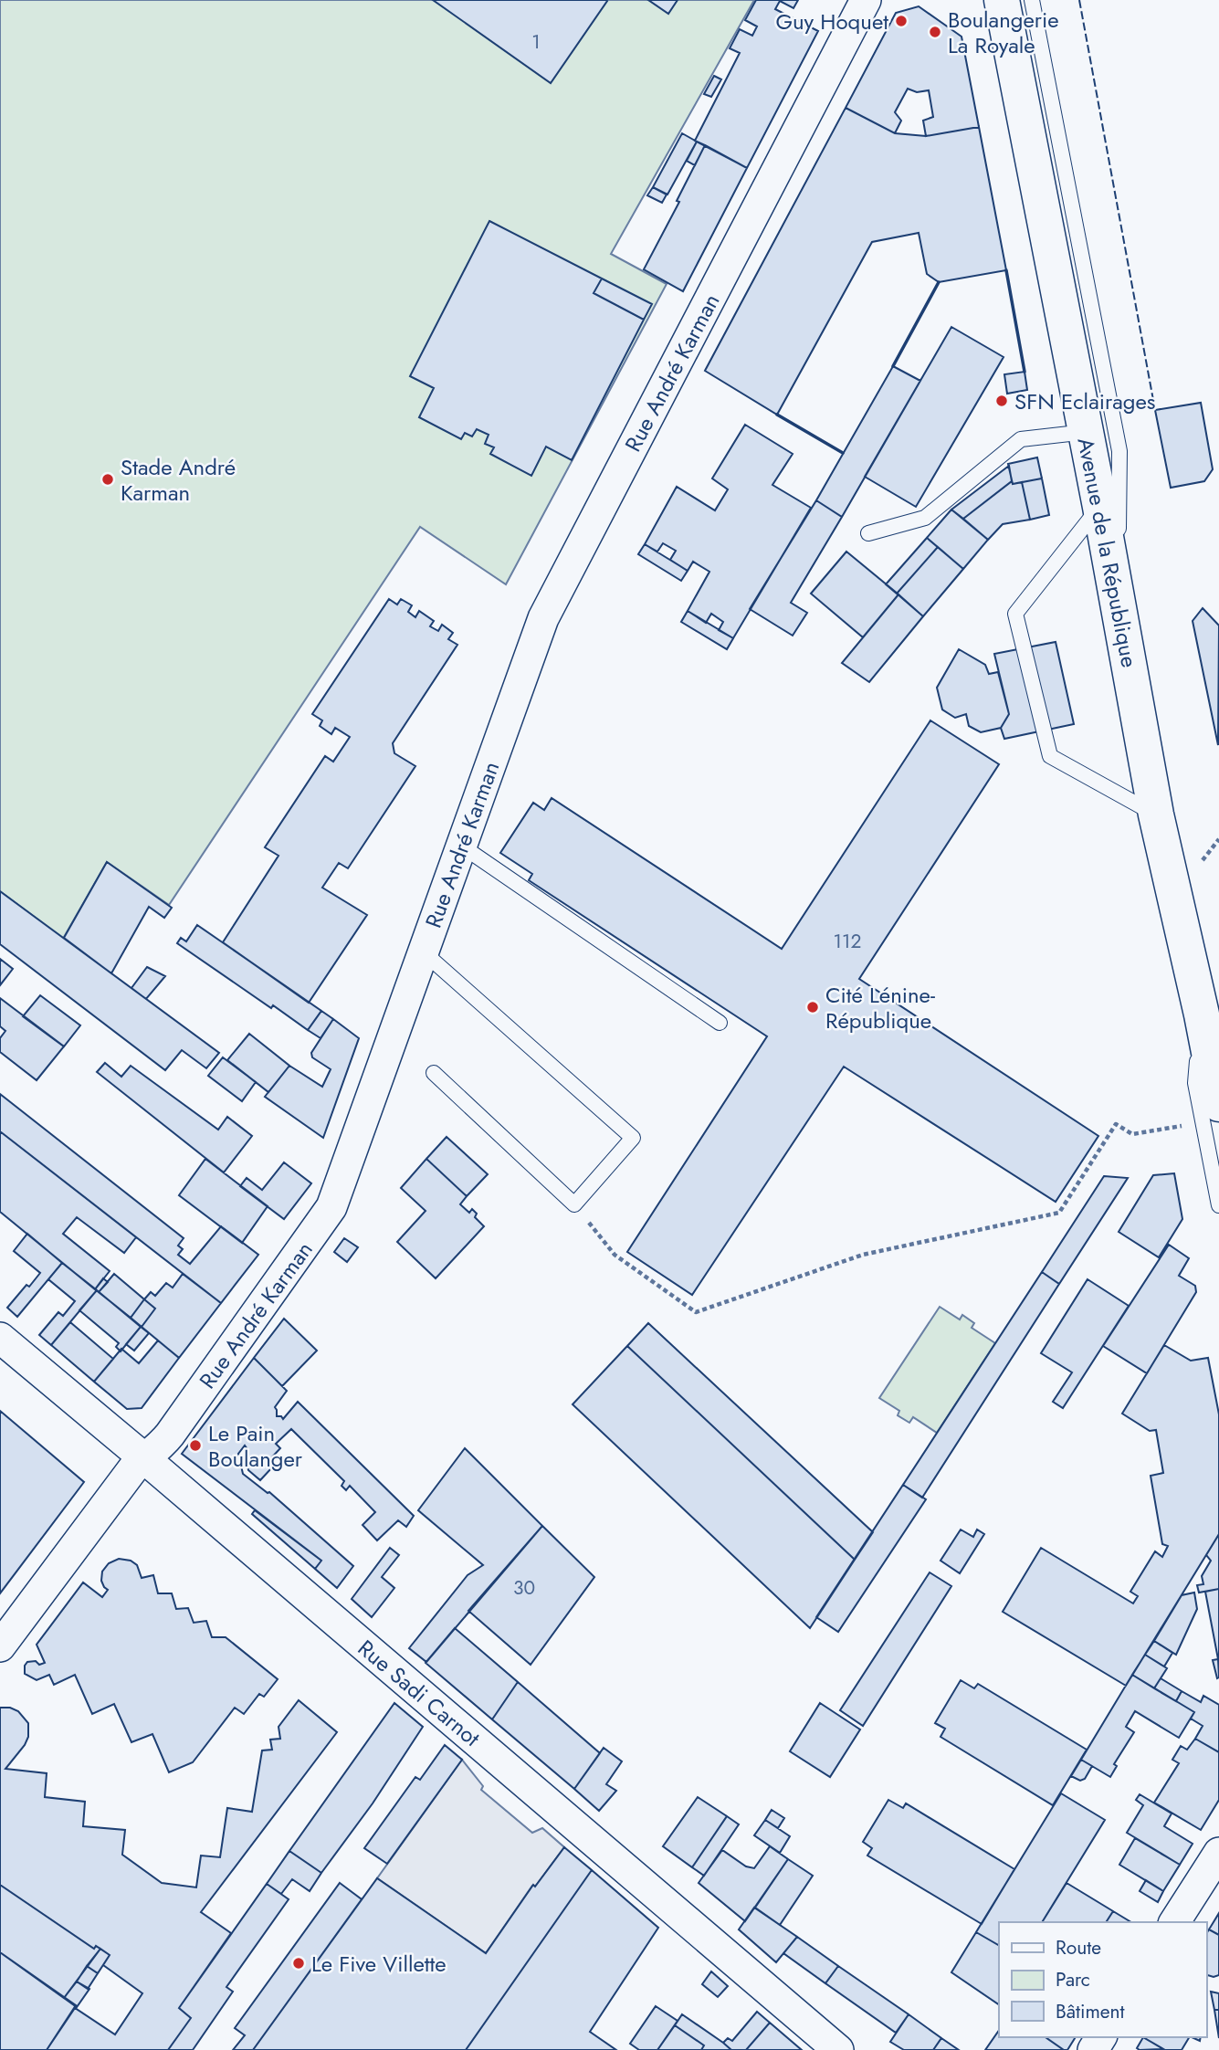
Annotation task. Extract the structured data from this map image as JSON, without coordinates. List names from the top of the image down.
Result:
{
  "streets": {
    "main road": ["Avenue de la République"],
    "street": ["Rue André Karman", "Rue Sadi Carnot"]
  },
  "crossings": [
    ["Rue André Karman", "Rue Sadi Carnot"]
  ],
  "places": [
    "Guy Hoquet",
    "Boulangerie La Royale",
    "SFN Eclairages",
    "Stade André Karman",
    "Cité Lénine- République",
    "Le Pain Boulanger",
    "Le Five Villette"
  ],
  "house_numbers": ["1", "112", "30"],
  "legend": ["Route", "Parc", "Bâtiment"]
}
